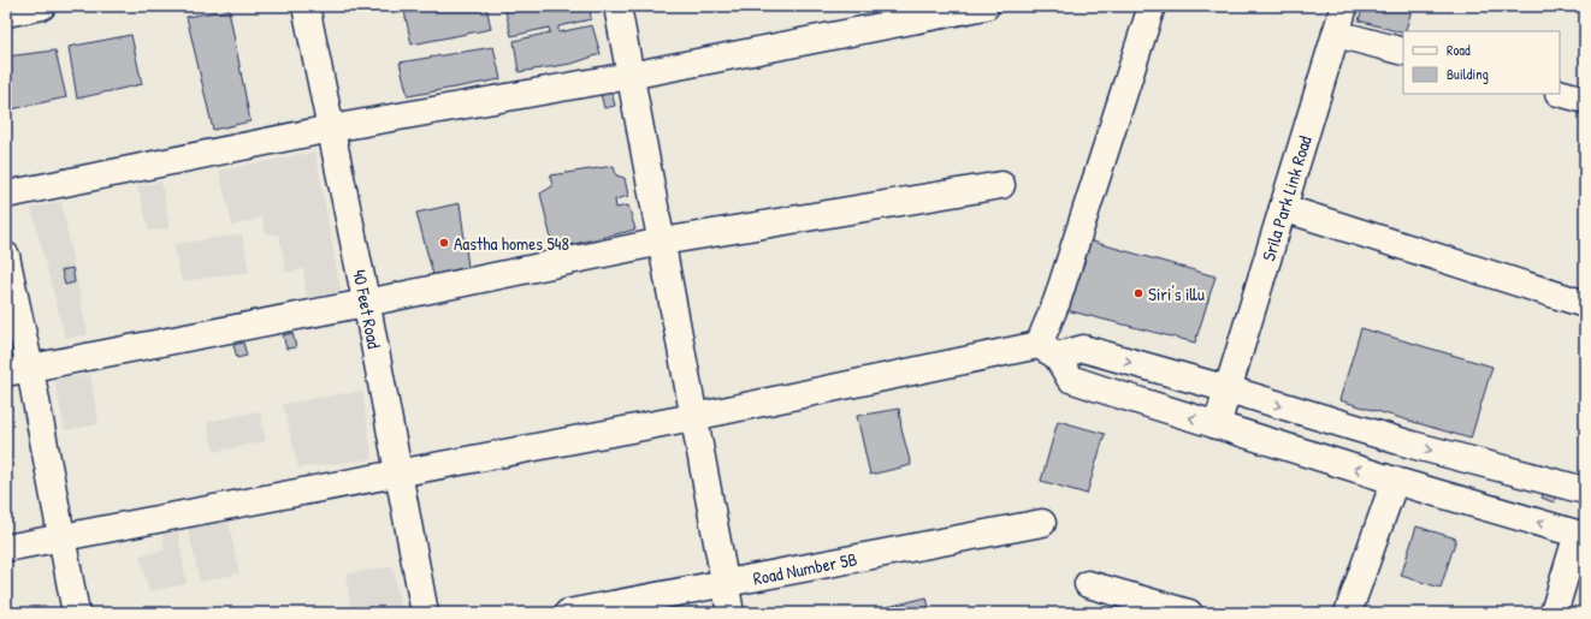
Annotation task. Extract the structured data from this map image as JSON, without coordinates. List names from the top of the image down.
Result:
{
  "streets": {
    "street": ["Srila Park Link Road", "40 Feet Road", "Road Number 5B"]
  },
  "places": ["Aastha homes 548", "Siri's illu"],
  "legend": ["Road", "Building"]
}
